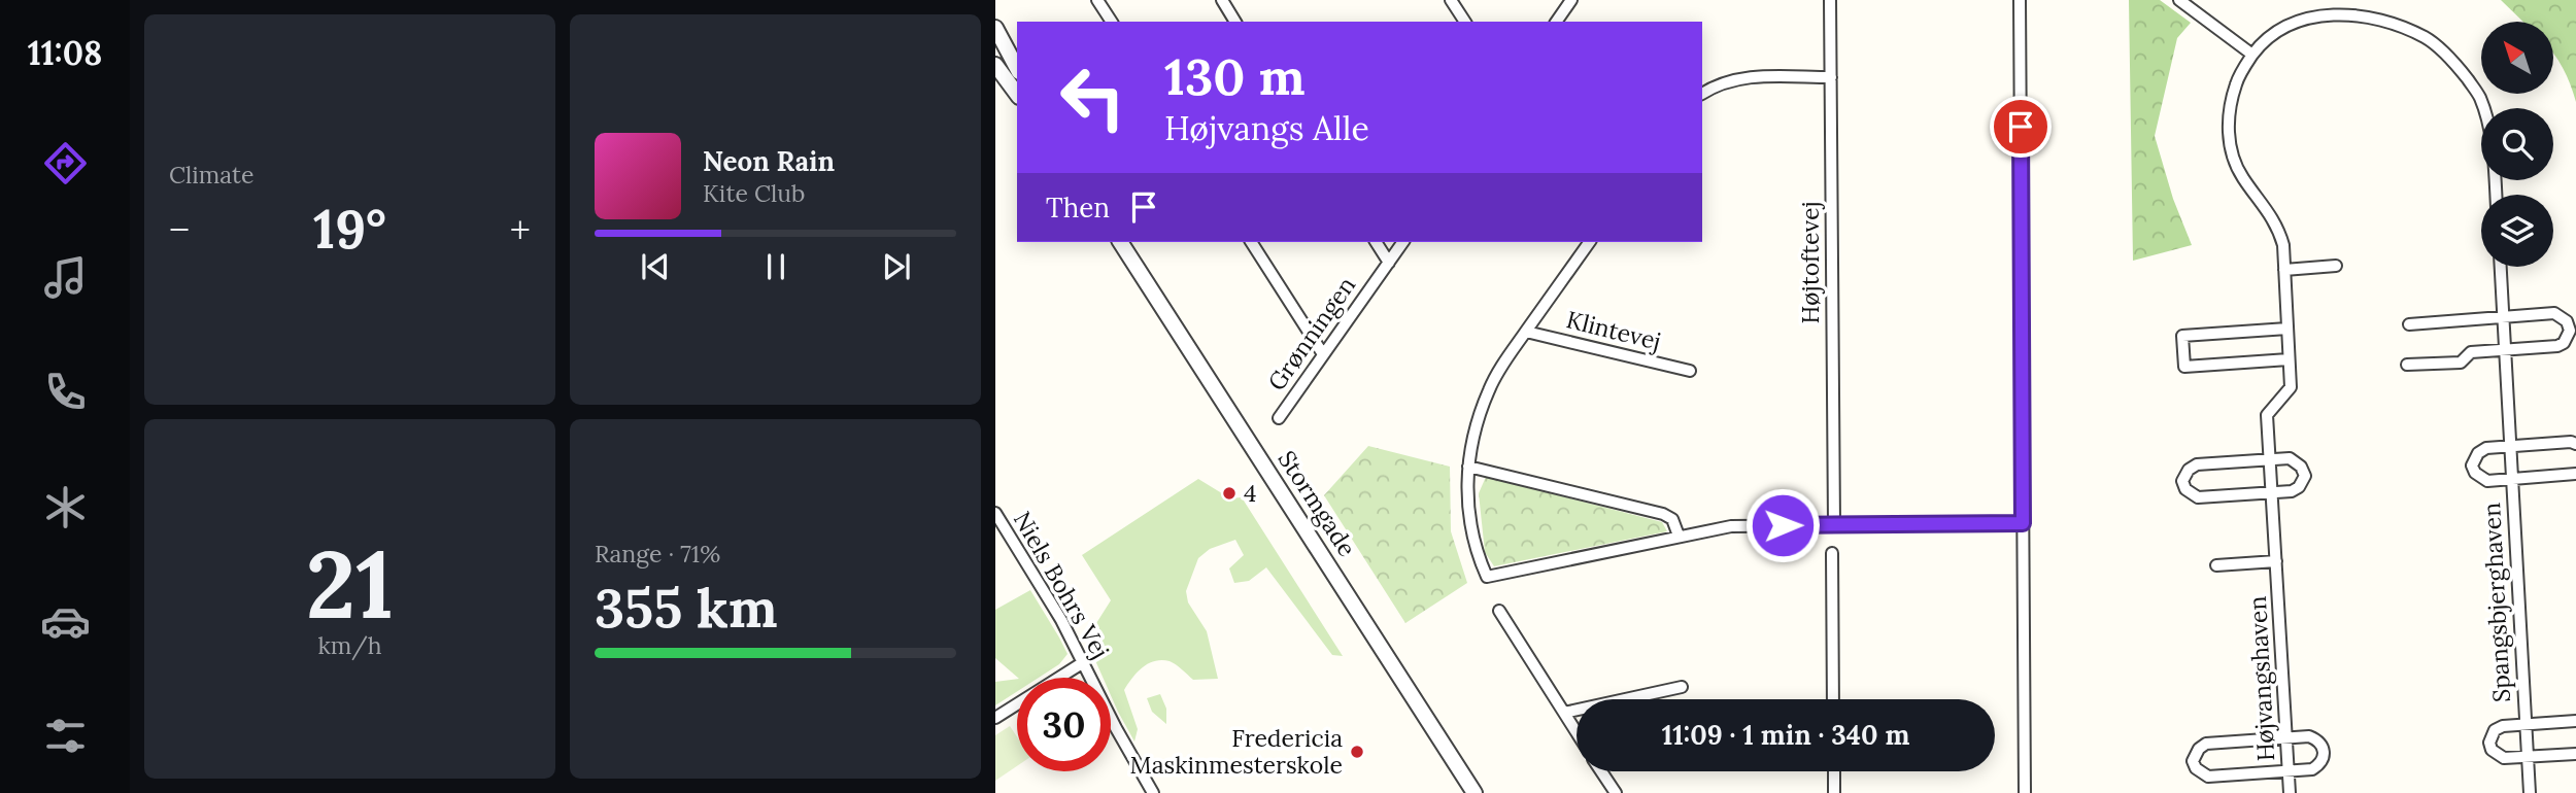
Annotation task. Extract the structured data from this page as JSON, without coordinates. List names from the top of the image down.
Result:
{
  "streets": {
    "street": [
      "Højtoftevej",
      "Klintevej",
      "Grønningen",
      "Stormgade",
      "Niels Bohrs Vej",
      "Spangsbjerghaven",
      "Højvangshaven"
    ]
  },
  "places": ["4", "Fredericia Maskinmesterskole"],
  "north": "top left",
  "page": {
    "tabs": "11:08",
    "tile": [
      "Climate",
      ["21", "km/h"],
      ["Range · 71%", "355 km"]
    ],
    "turn": ["130 m", "Højvangs Alle"],
    "song": ["Neon Rain", "Kite Club"],
    "then": "Then",
    "heat": ["−", "19°", "+"],
    "limit": "30",
    "trip": "11:09 · 1 min · 340 m"
  }
}
